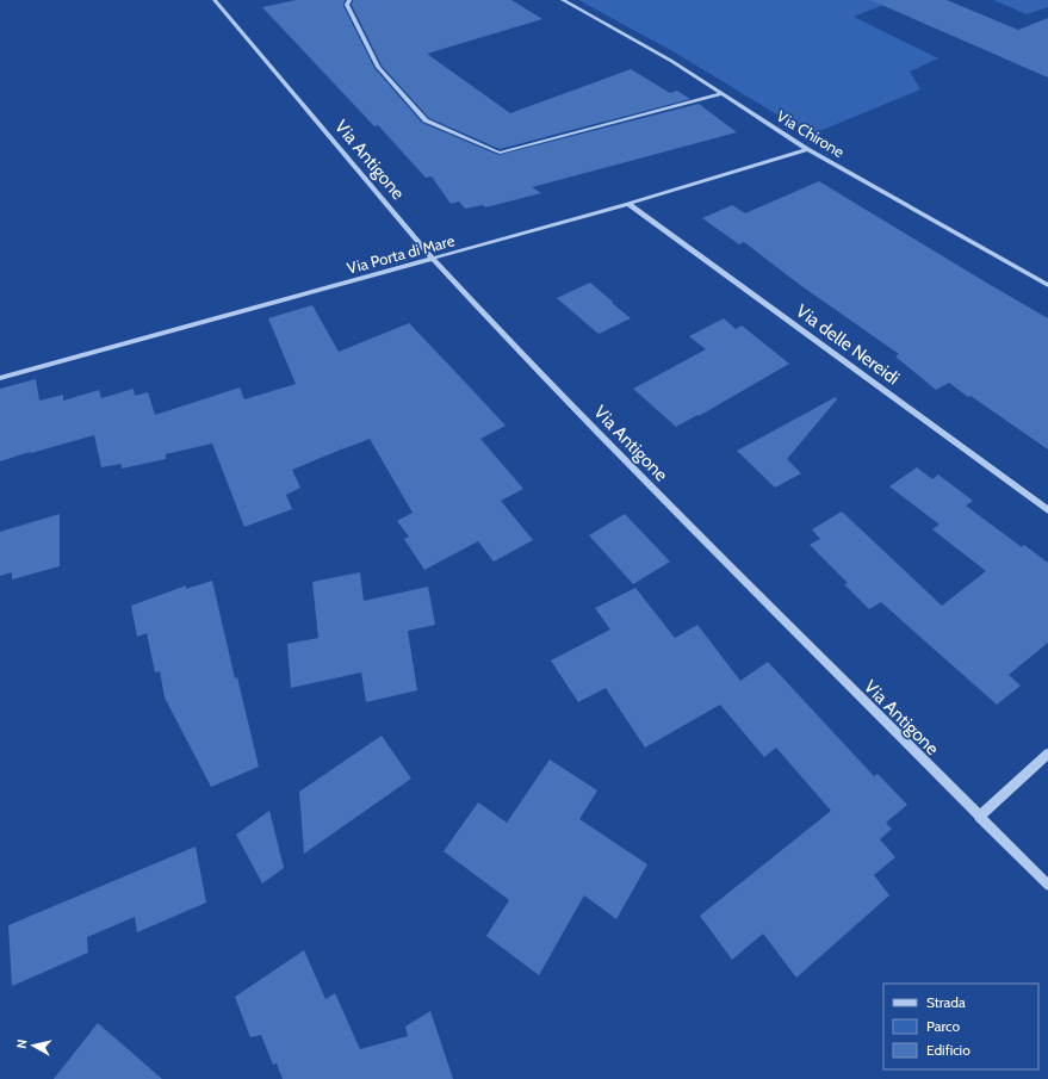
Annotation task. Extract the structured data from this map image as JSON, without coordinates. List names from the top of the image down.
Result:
{
  "streets": {
    "street": [
      "Via Chirone",
      "Via Antigone",
      "Via Porta di Mare",
      "Via delle Nereidi"
    ]
  },
  "crossings": [
    ["Via Chirone", "Via Porta di Mare"],
    ["Via Antigone", "Via Porta di Mare"],
    ["Via Porta di Mare", "Via delle Nereidi"]
  ],
  "legend": ["Strada", "Parco", "Edificio"],
  "north": "left"
}
